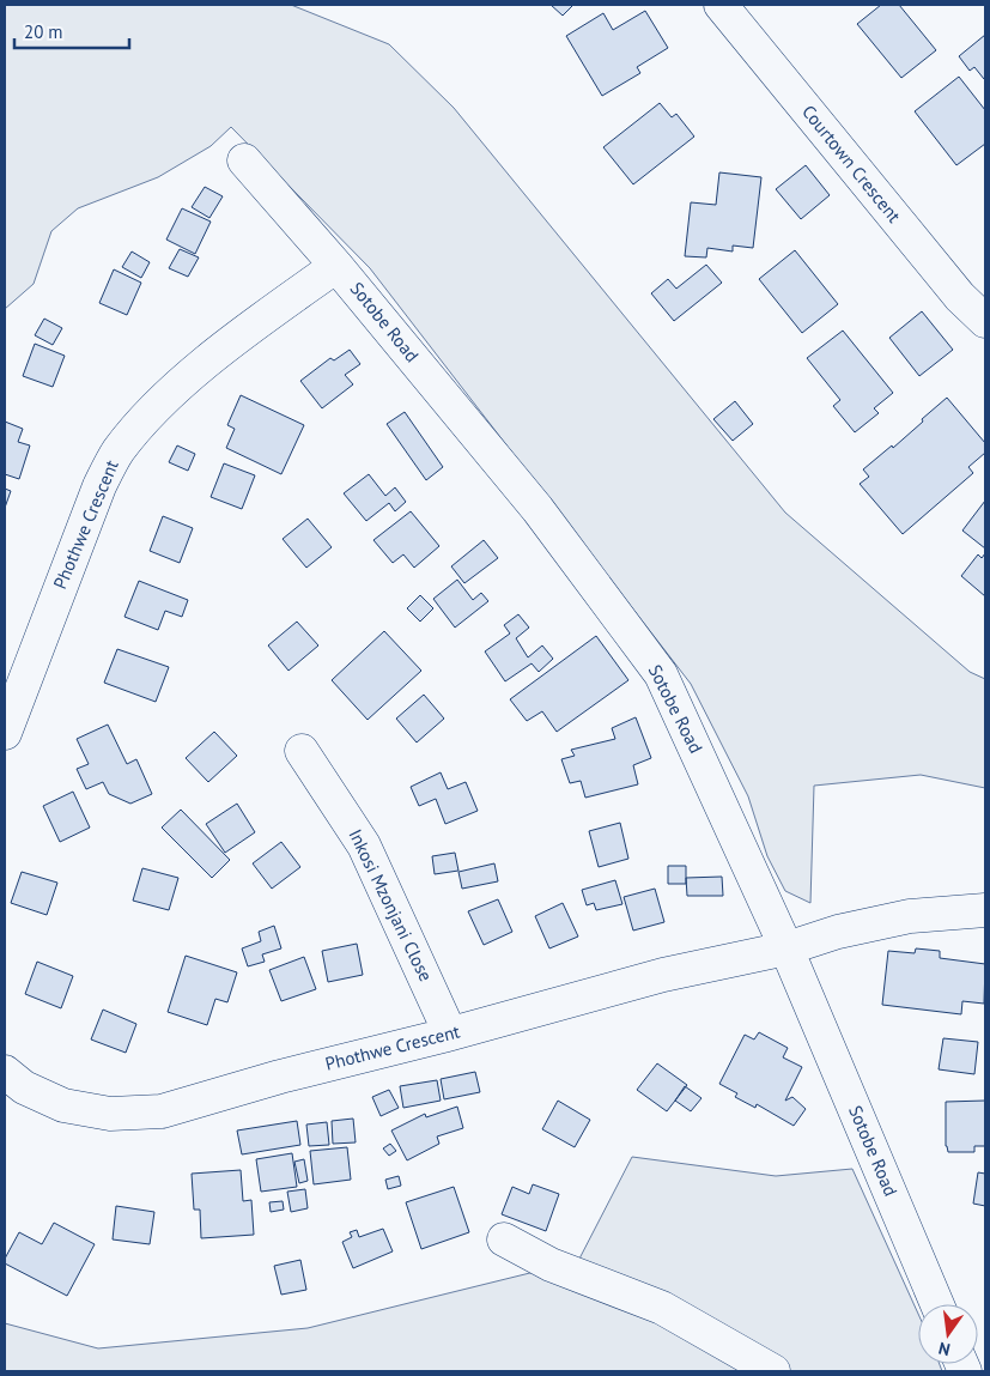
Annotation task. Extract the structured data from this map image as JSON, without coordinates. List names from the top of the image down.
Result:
{
  "streets": {
    "street": [
      "Courtown Crescent",
      "Sotobe Road",
      "Phothwe Crescent",
      "Inkosi Mzonjani Close"
    ]
  },
  "crossings": [
    ["Sotobe Road", "Phothwe Crescent"],
    ["Phothwe Crescent", "Inkosi Mzonjani Close"]
  ],
  "scale_bar": "20 m",
  "north": "bottom"
}
